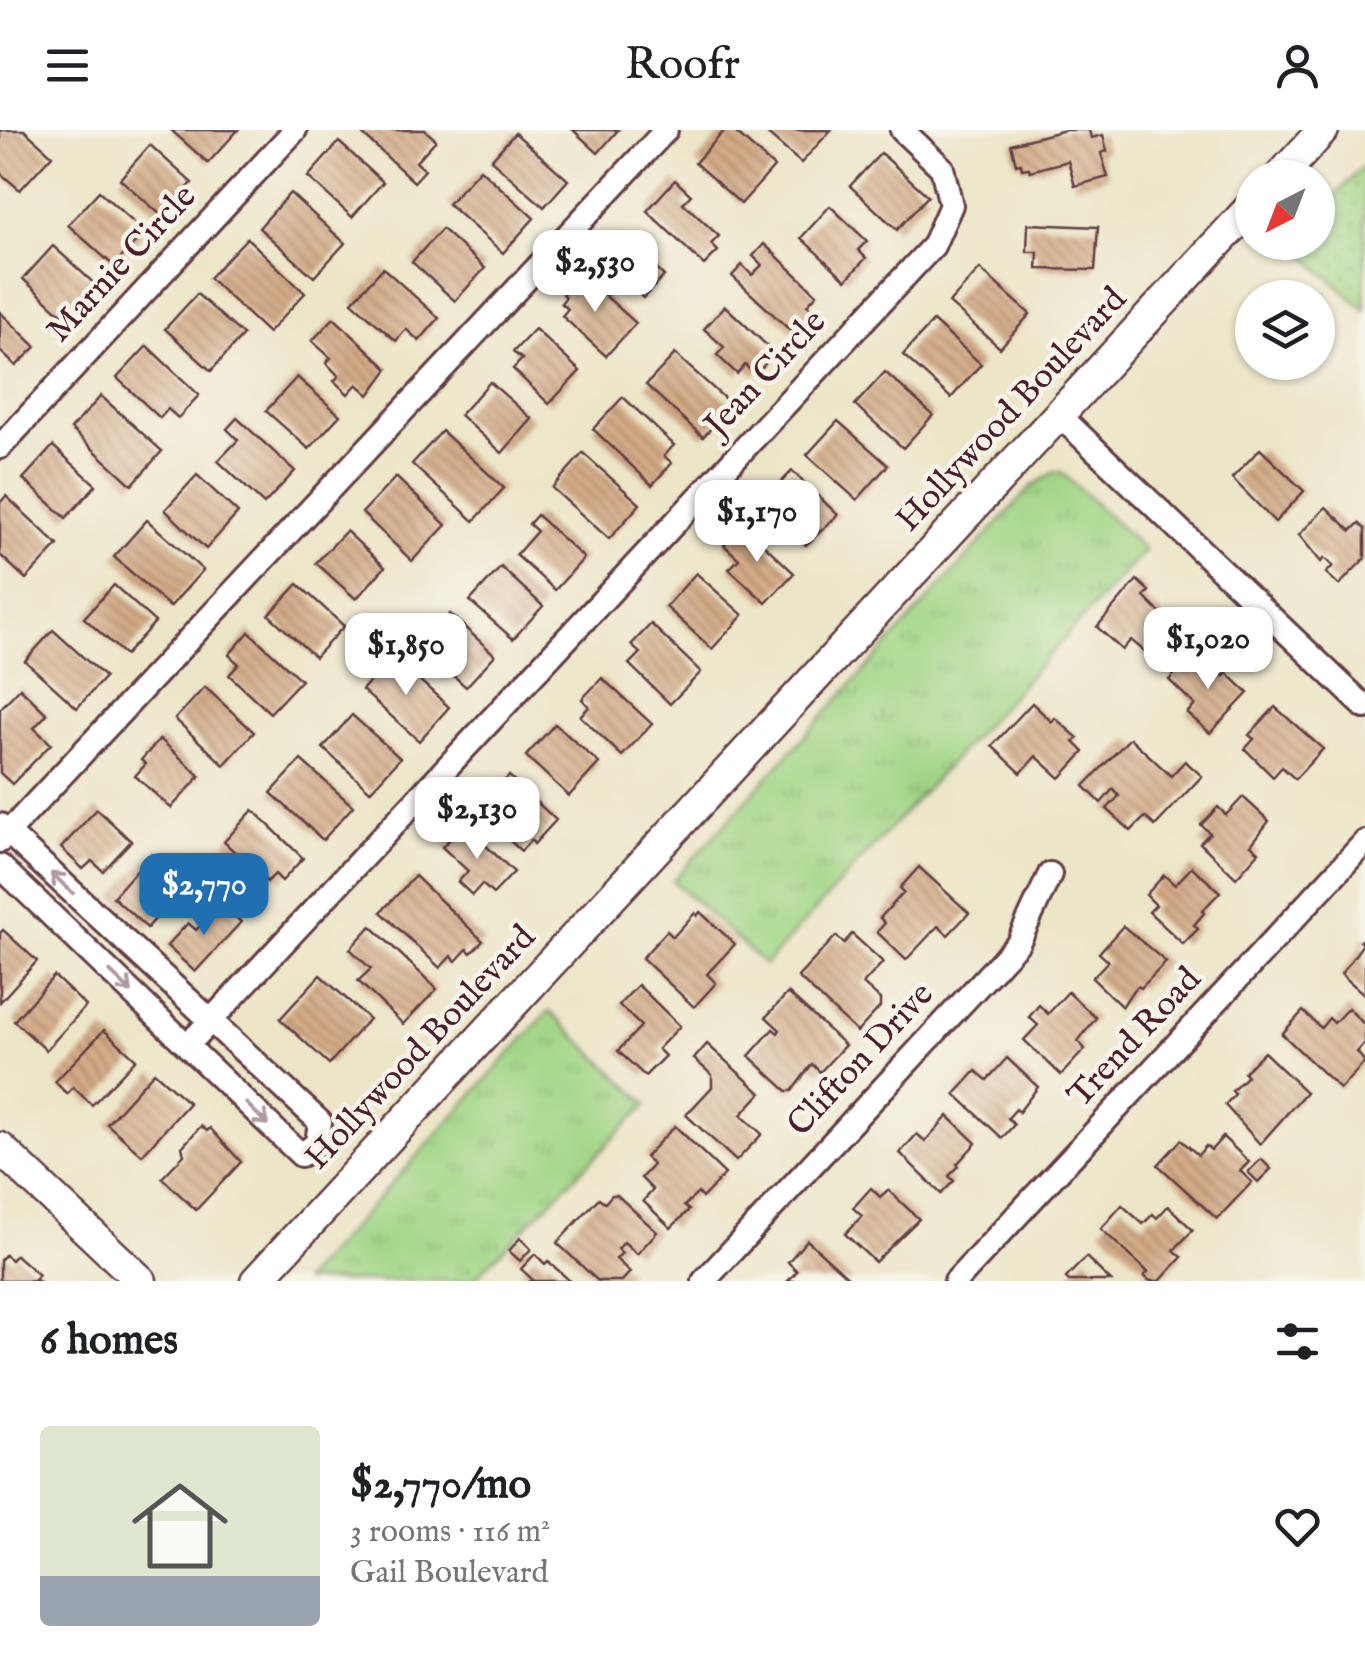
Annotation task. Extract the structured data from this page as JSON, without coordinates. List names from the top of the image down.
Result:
{
  "streets": {
    "street": [
      "Marnie Circle",
      "Jean Circle",
      "Hollywood Boulevard",
      "Trend Road",
      "Clifton Drive"
    ]
  },
  "north": "bottom left",
  "page": {
    "header": "Roofr",
    "price": [
      "$2,530",
      "$1,170",
      "$1,020",
      "$1,850",
      "$2,130",
      "$2,770"
    ],
    "heading": "6 homes",
    "list": [
      {
        "name": "$2,770/mo",
        "note": "3 rooms · 116 m² · Gail Boulevard"
      }
    ]
  }
}
